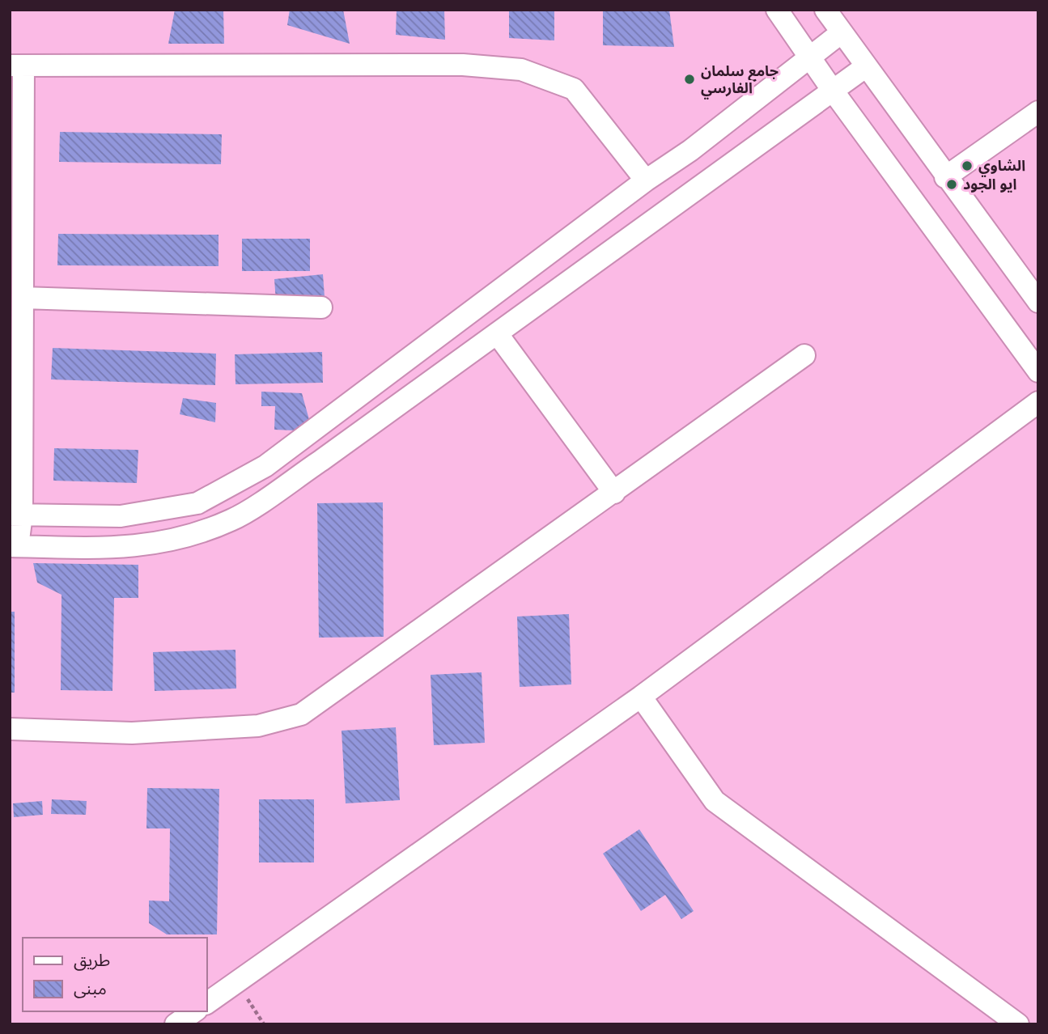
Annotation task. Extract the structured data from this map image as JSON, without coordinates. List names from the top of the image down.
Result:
{
  "places": ["جامع سلمان الفارسي", "الشاوي", "ايو الجود"],
  "legend": ["طريق", "مبنى"]
}
